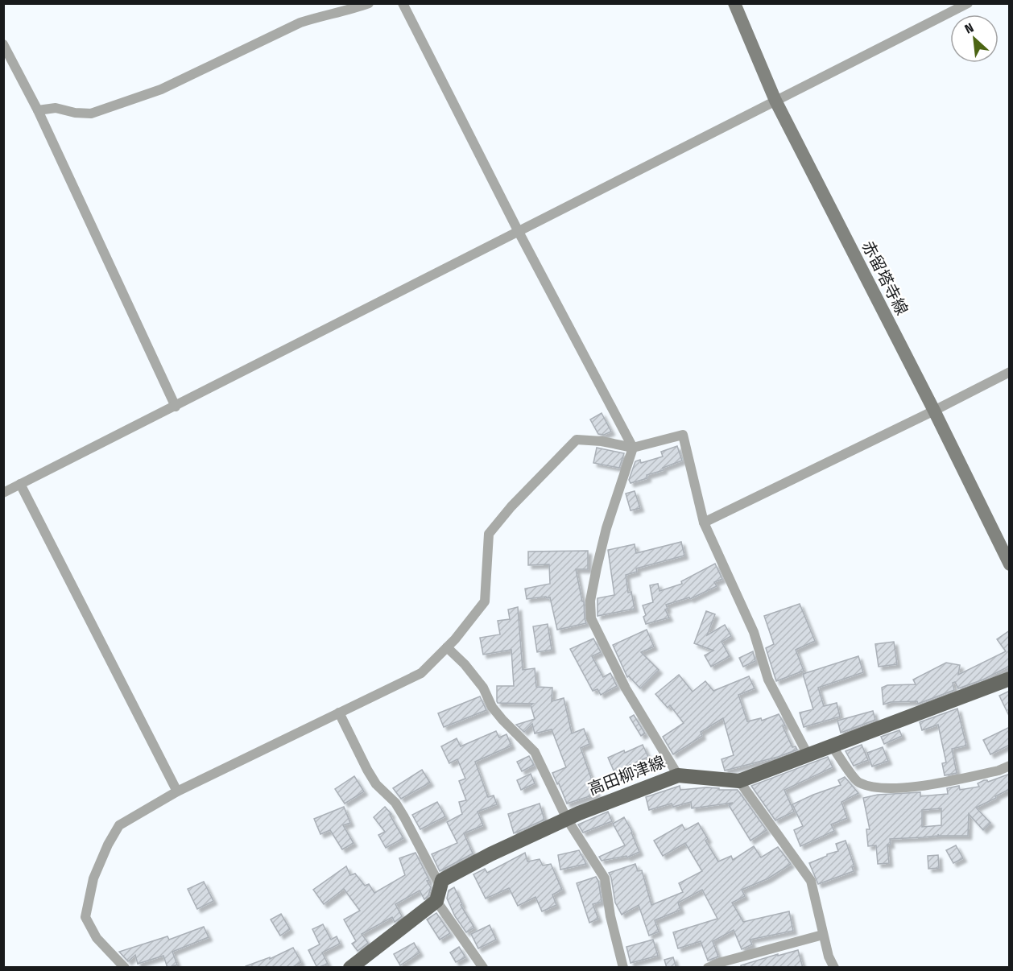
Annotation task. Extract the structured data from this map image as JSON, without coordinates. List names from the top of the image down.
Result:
{
  "streets": {
    "main road": ["赤留塔寺線", "高田柳津線"]
  },
  "north": "top left"
}
